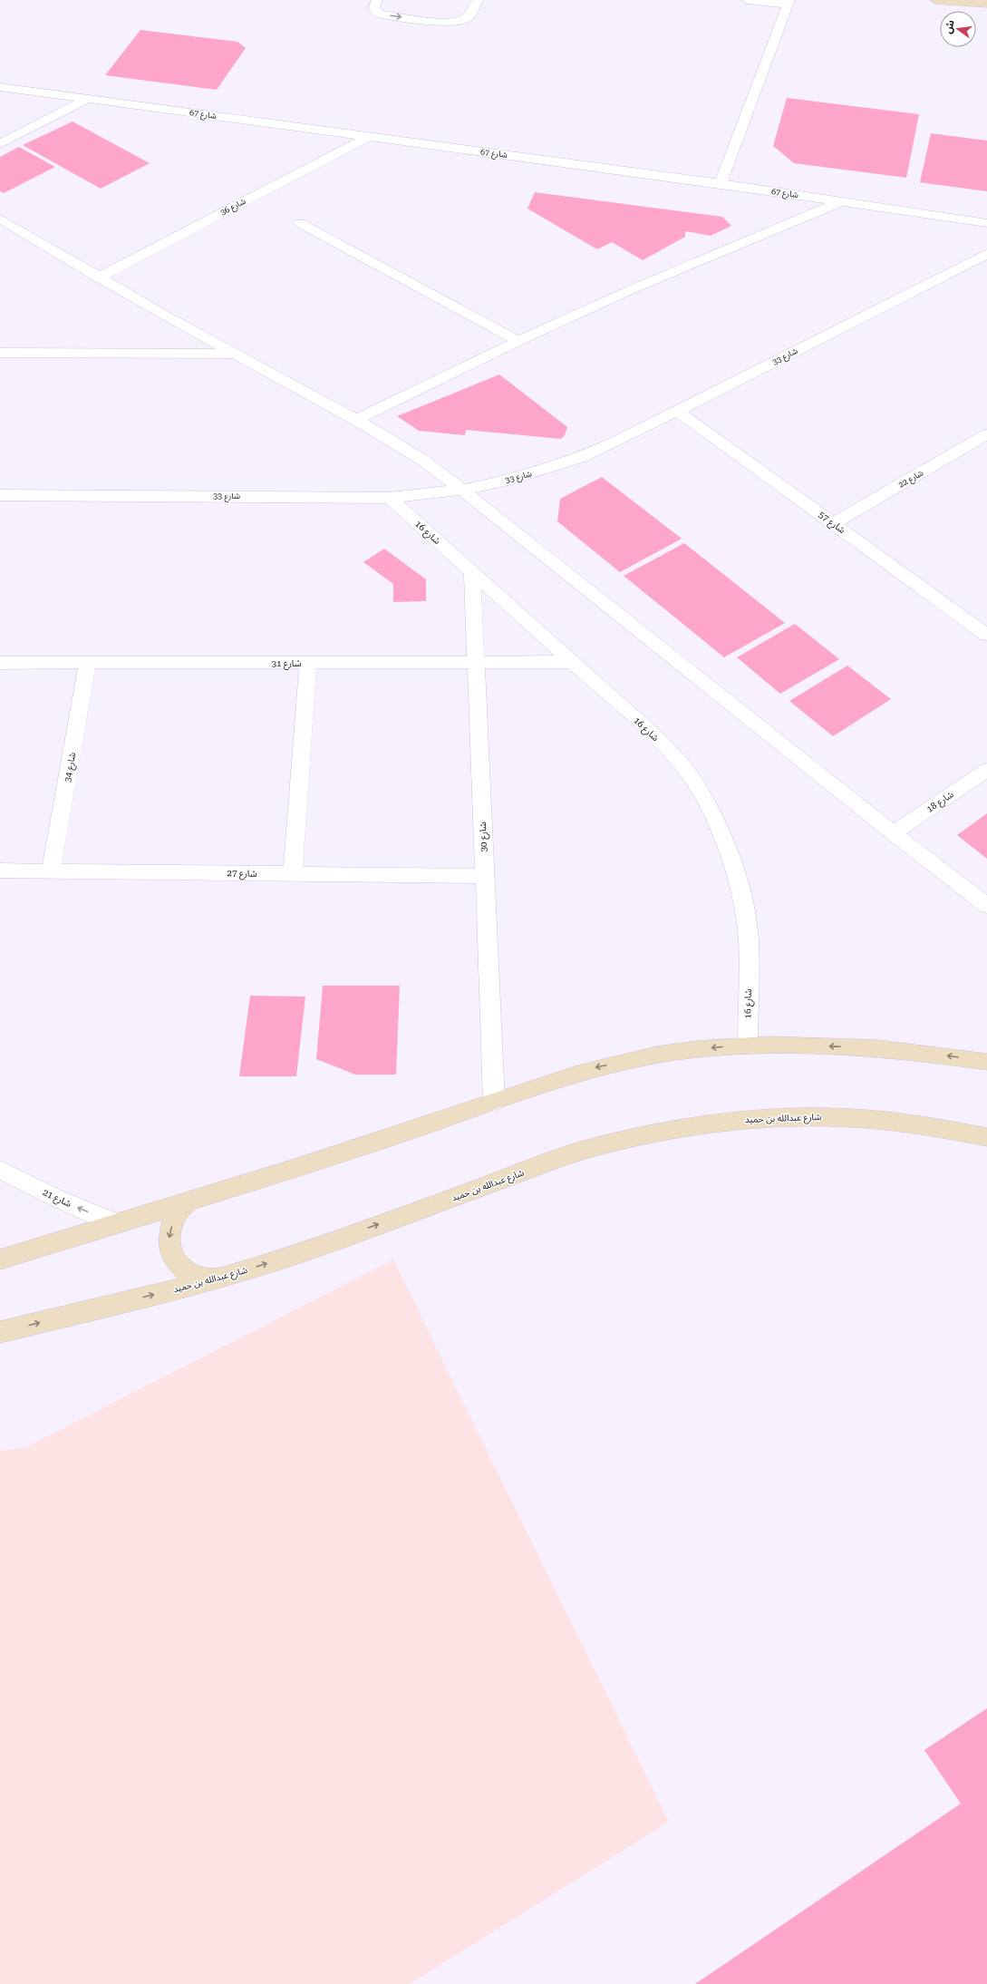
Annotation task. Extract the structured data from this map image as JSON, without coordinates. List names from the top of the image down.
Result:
{
  "streets": {
    "street": [
      "شارع 67",
      "شارع 36",
      "شارع 33",
      "شارع 22",
      "شارع 57",
      "شارع 16",
      "شارع 31",
      "شارع 34",
      "شارع 18",
      "شارع 30",
      "شارع 27",
      "شارع عبدالله بن حميد",
      "شارع 21"
    ]
  },
  "crossings": [
    ["شارع 67", "شارع 36"],
    ["شارع 33", "شارع 57"],
    ["شارع 33", "شارع 16"],
    ["شارع 22", "شارع 57"],
    ["شارع 16", "شارع 31"],
    ["شارع 16", "شارع 30"],
    ["شارع 31", "شارع 34"],
    ["شارع 31", "شارع 30"],
    ["شارع 34", "شارع 27"],
    ["شارع 30", "شارع 27"]
  ],
  "one_way": ["شارع 21"],
  "north": "left"
}
